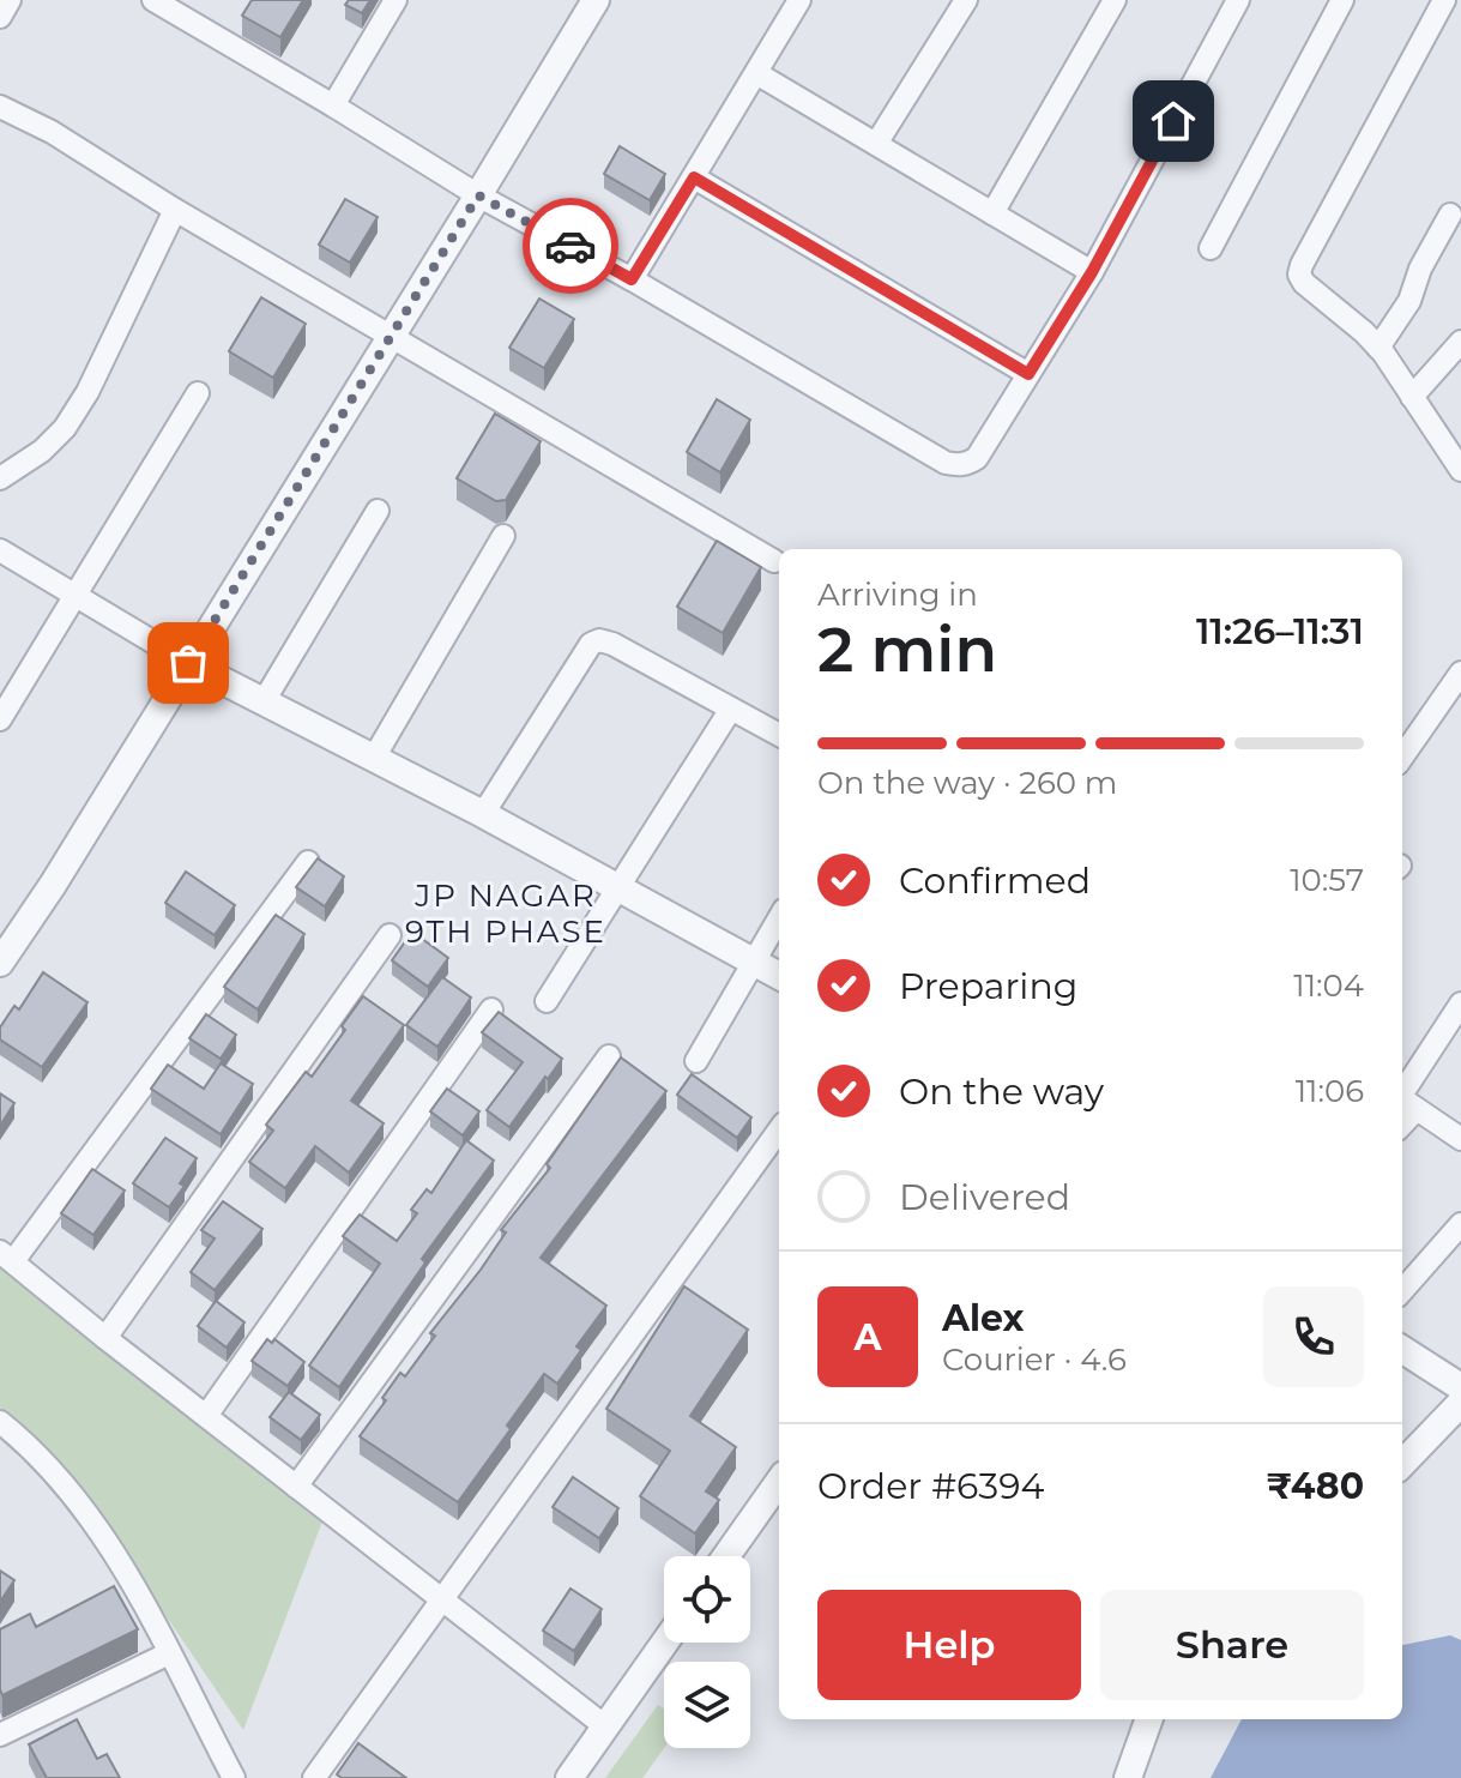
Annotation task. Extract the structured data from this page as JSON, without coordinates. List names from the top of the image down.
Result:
{
  "districts": ["JP NAGAR 9TH PHASE"],
  "page": {
    "heading": ["2 min", "Arriving in", "11:26–11:31"],
    "panel": [
      "Alex",
      "Courier · 4.6",
      "Order #6394",
      "₹480"
    ],
    "bar": "On the way · 260 m",
    "list": [
      ["Confirmed", "10:57"],
      ["Preparing", "11:04"],
      ["On the way", "11:06"],
      "Delivered"
    ],
    "round": "A",
    "buttons": ["Help", "Share"]
  }
}
